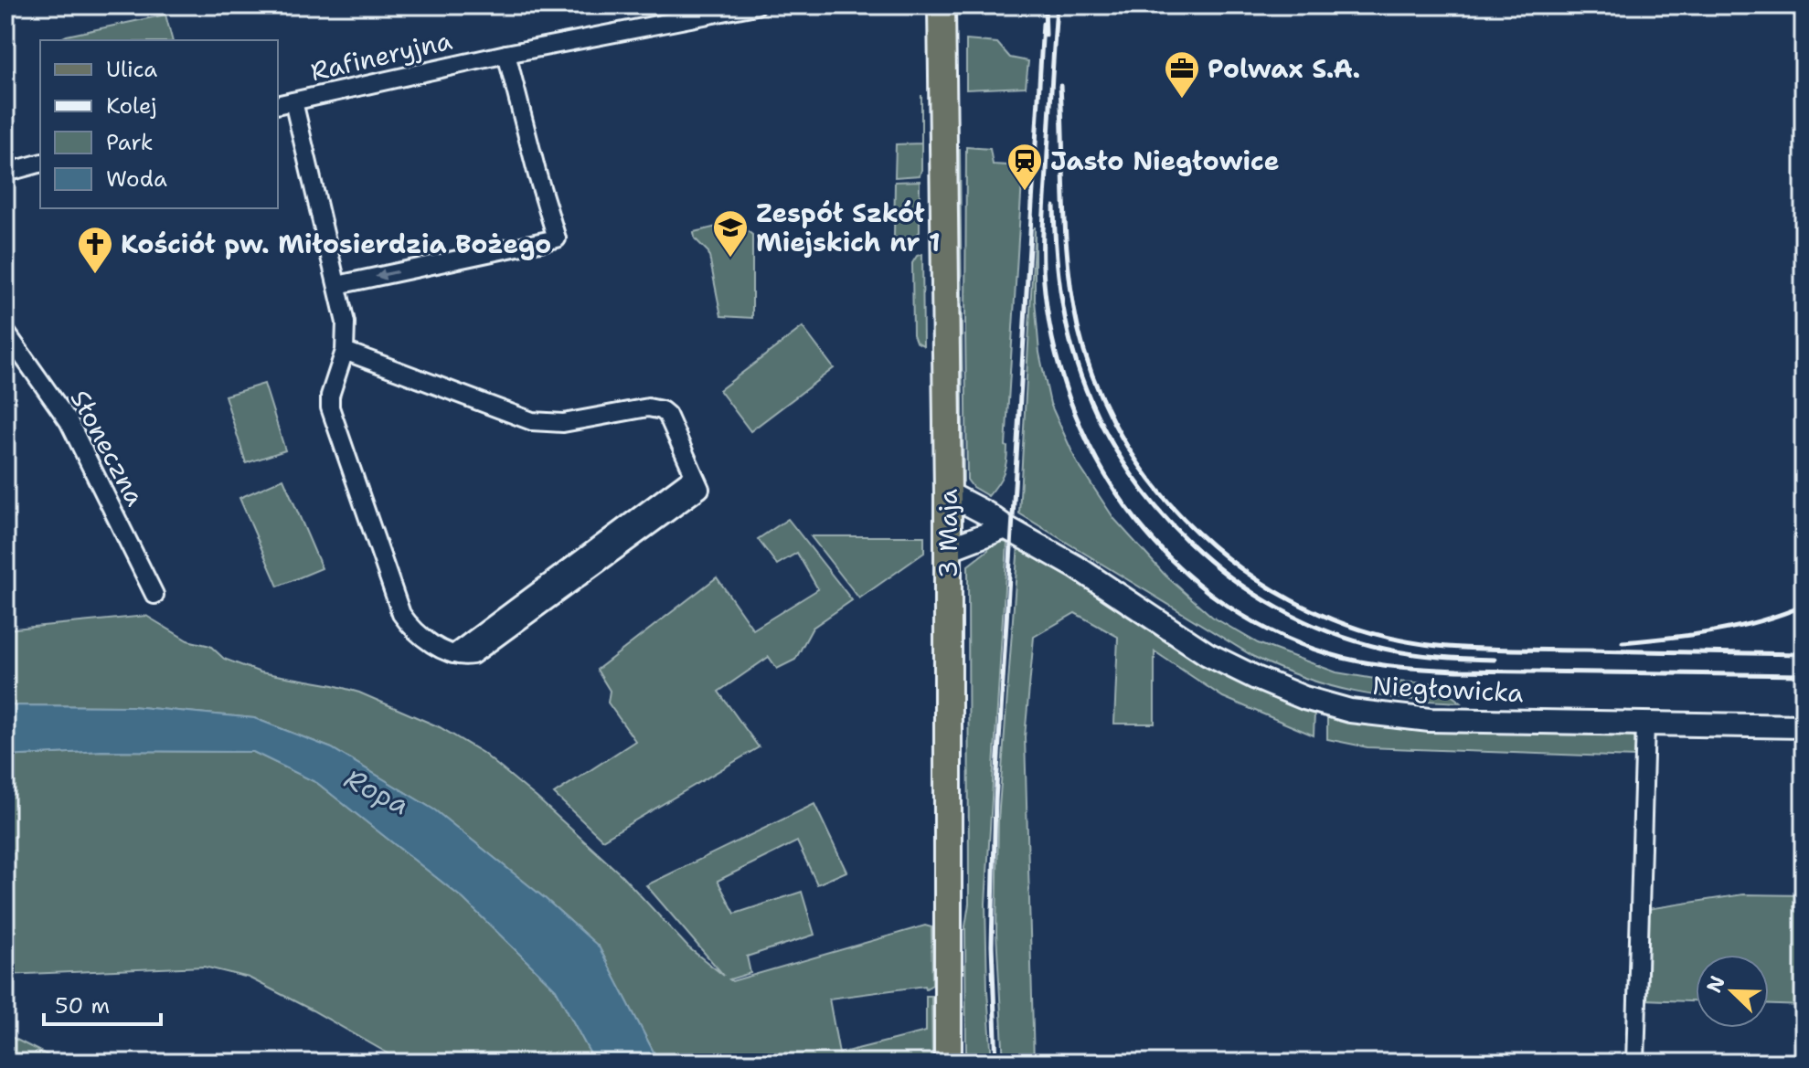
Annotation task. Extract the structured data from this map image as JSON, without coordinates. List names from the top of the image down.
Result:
{
  "streets": {
    "main road": ["3 Maja"],
    "street": ["Rafineryjna", "Słoneczna", "Niegłowicka"]
  },
  "crossings": [
    ["3 Maja", "Niegłowicka"]
  ],
  "water": ["Ropa"],
  "places": {
    "office": ["Polwax S.A."],
    "station": ["Jasło Niegłowice"],
    "school or university": ["Zespół Szkół Miejskich nr 1"],
    "church": ["Kościół pw. Miłosierdzia Bożego"]
  },
  "legend": [
    "Ulica",
    "Kolej",
    "Park",
    "Woda"
  ],
  "scale_bar": "50 m",
  "north": "top left"
}
